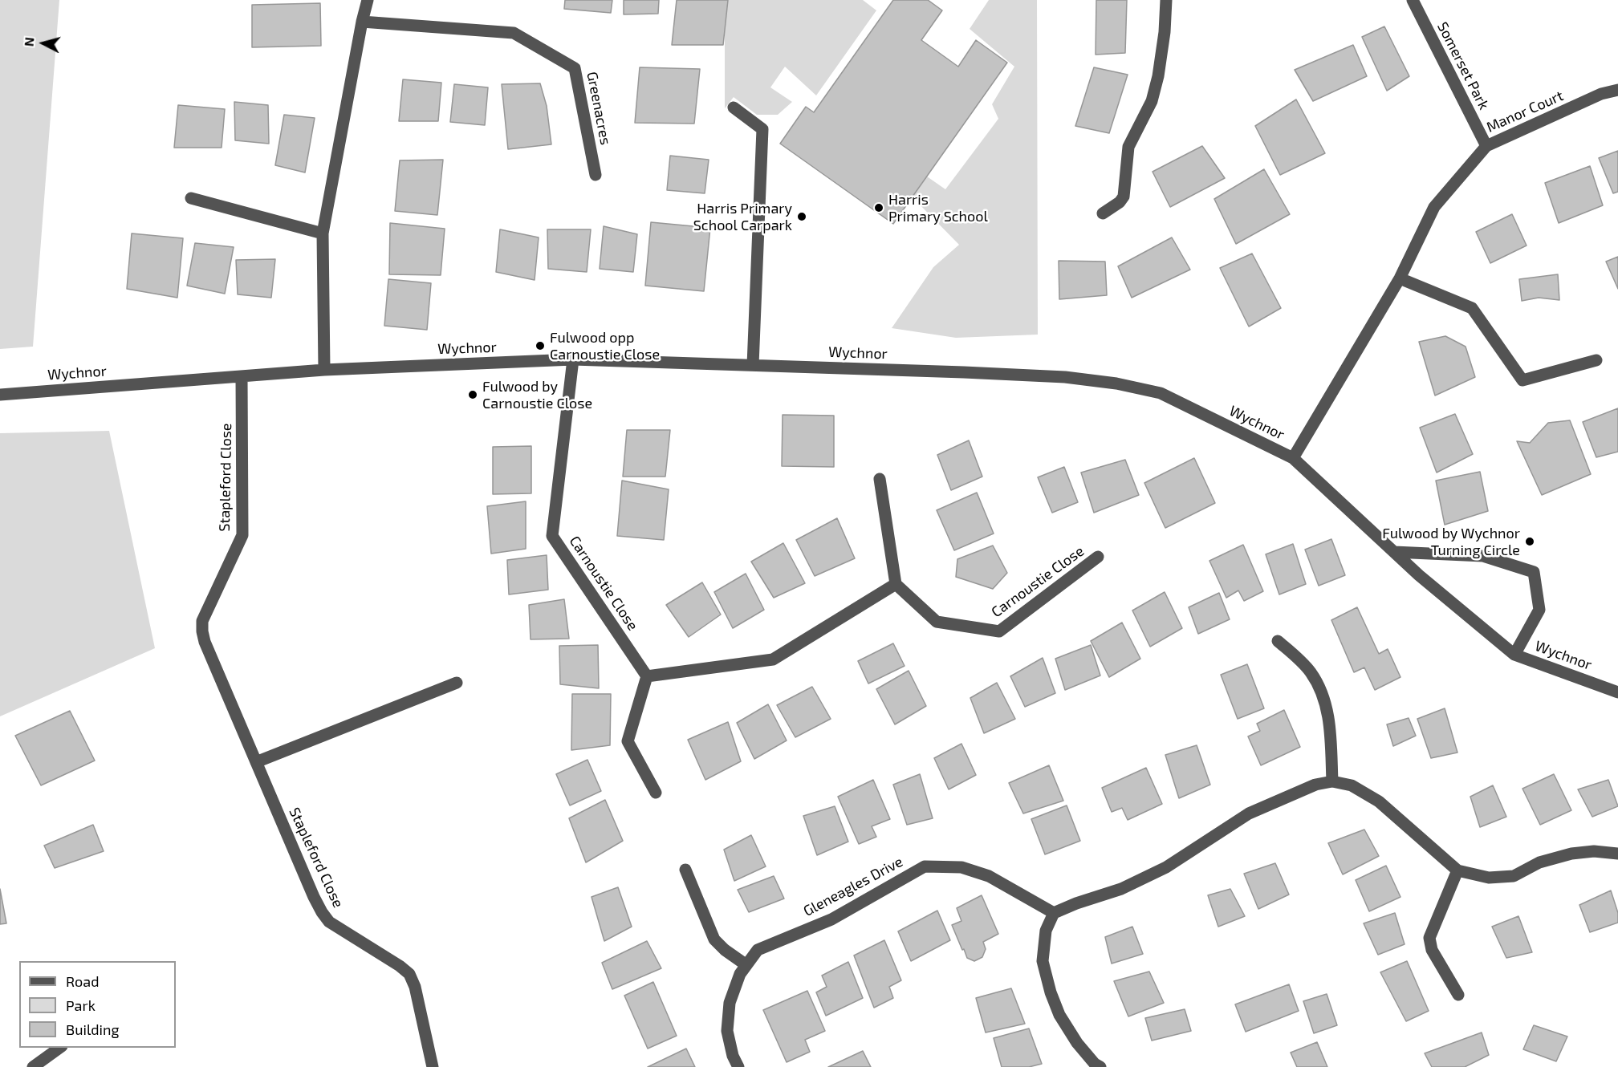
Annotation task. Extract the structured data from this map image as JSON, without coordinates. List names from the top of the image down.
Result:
{
  "streets": {
    "street": [
      "Somerset Park",
      "Greenacres",
      "Manor Court",
      "Wychnor",
      "Stapleford Close",
      "Carnoustie Close",
      "Gleneagles Drive"
    ]
  },
  "crossings": [
    ["Somerset Park", "Manor Court"],
    ["Manor Court", "Wychnor"],
    ["Wychnor", "Stapleford Close"],
    ["Wychnor", "Carnoustie Close"]
  ],
  "places": [
    "Harris Primary School",
    "Harris Primary School Carpark",
    "Fulwood opp Carnoustie Close",
    "Fulwood by Carnoustie Close",
    "Fulwood by Wychnor Turning Circle"
  ],
  "legend": ["Road", "Park", "Building"],
  "north": "left"
}
